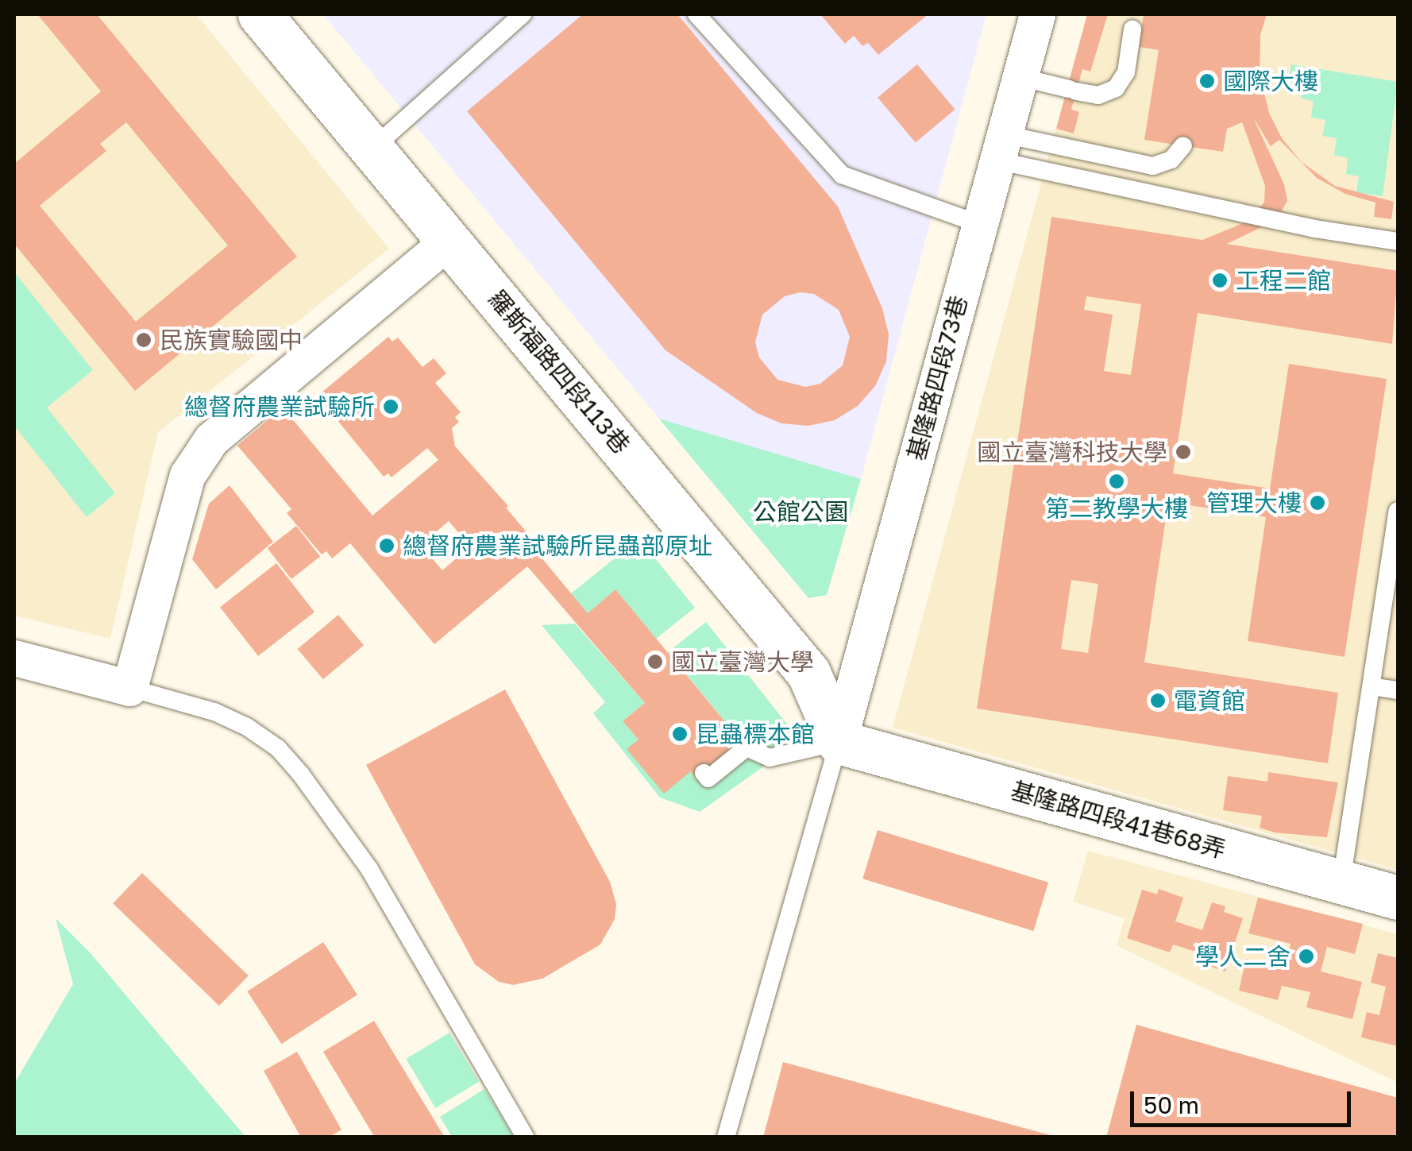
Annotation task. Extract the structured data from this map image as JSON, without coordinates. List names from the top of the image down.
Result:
{
  "streets": {
    "street": ["羅斯福路四段113巷", "基隆路四段73巷", "基隆路四段41巷68弄"]
  },
  "crossings": [
    ["羅斯福路四段113巷", "基隆路四段73巷"],
    ["羅斯福路四段113巷", "基隆路四段41巷68弄"],
    ["基隆路四段73巷", "基隆路四段41巷68弄"]
  ],
  "parks": ["公館公園"],
  "places": [
    "國際大樓",
    "工程二館",
    "民族實驗國中",
    "總督府農業試驗所",
    "國立臺灣科技大學",
    "第二教學大樓",
    "管理大樓",
    "總督府農業試驗所昆蟲部原址",
    "國立臺灣大學",
    "電資館",
    "昆蟲標本館",
    "學人二舍"
  ],
  "scale_bar": "50 m"
}
